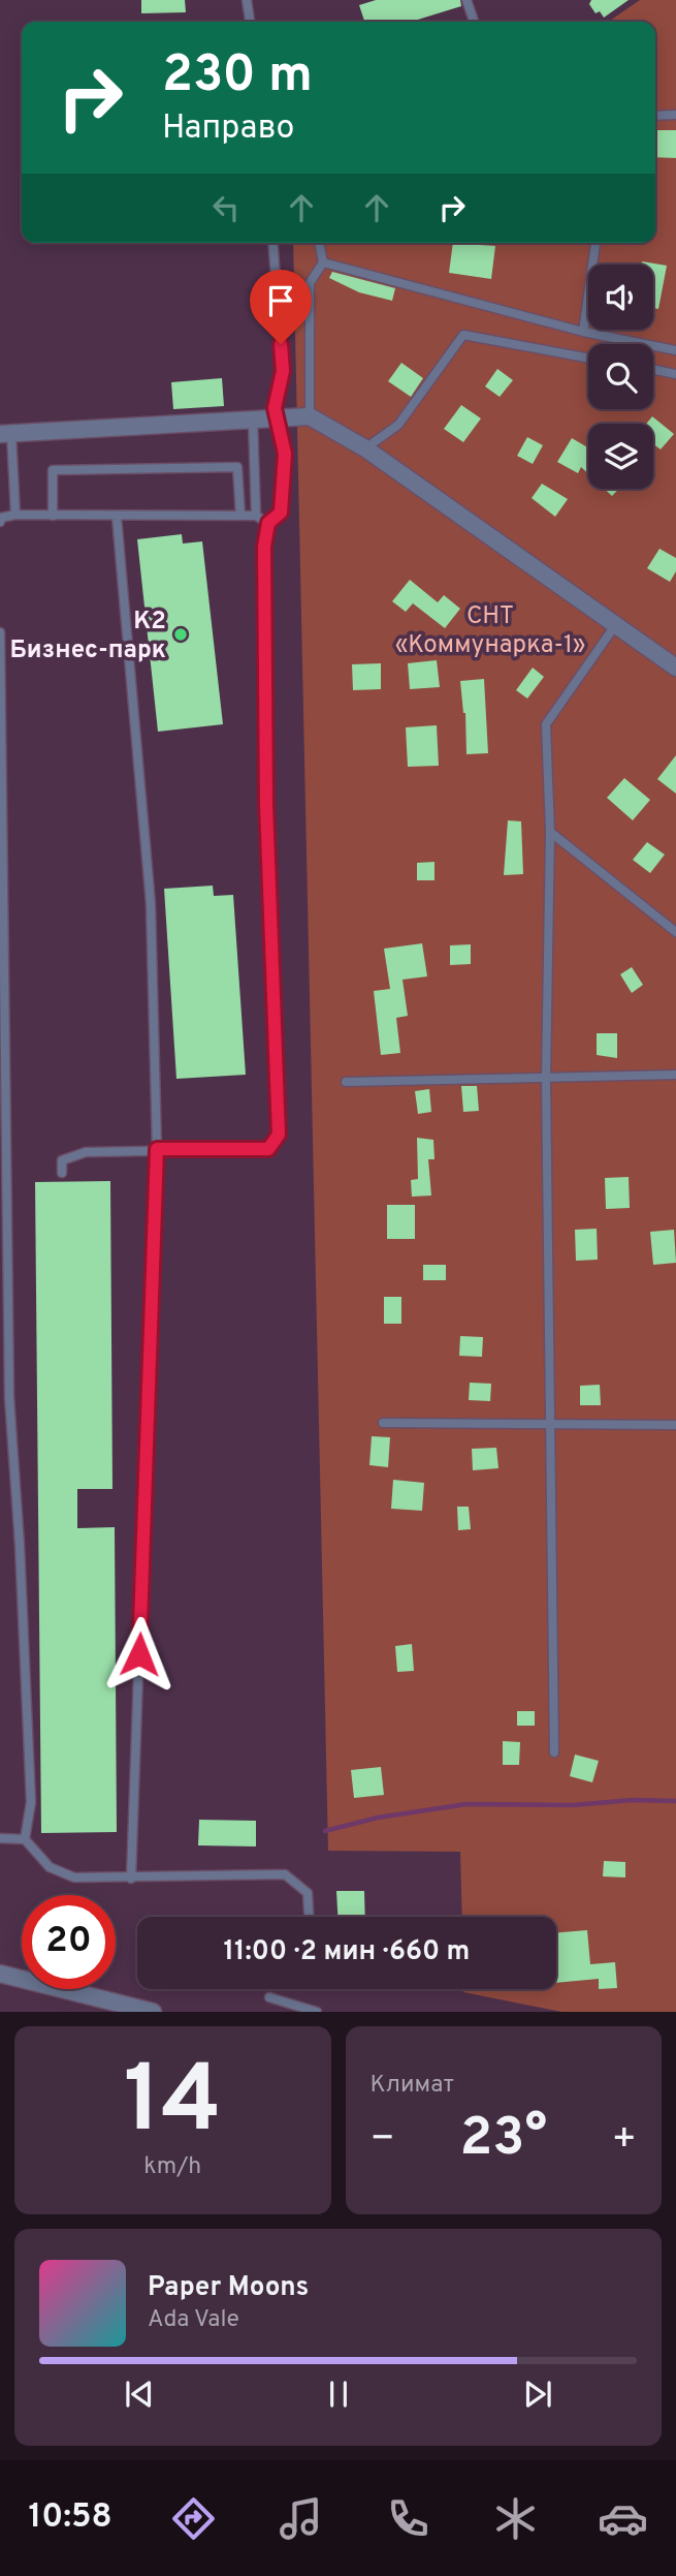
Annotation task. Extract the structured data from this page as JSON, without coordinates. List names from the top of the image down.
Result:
{
  "parks": ["СНТ «Коммунарка-1»"],
  "places": ["К2 Бизнес-парк"],
  "page": {
    "turn": ["230 m", "Направо"],
    "limit": "20",
    "trip": "11:00 · 2 мин · 660 m",
    "tile": [
      ["14", "km/h"],
      "Климат"
    ],
    "heat": ["−", "23°", "+"],
    "song": ["Paper Moons", "Ada Vale"],
    "tabs": "10:58"
  }
}
